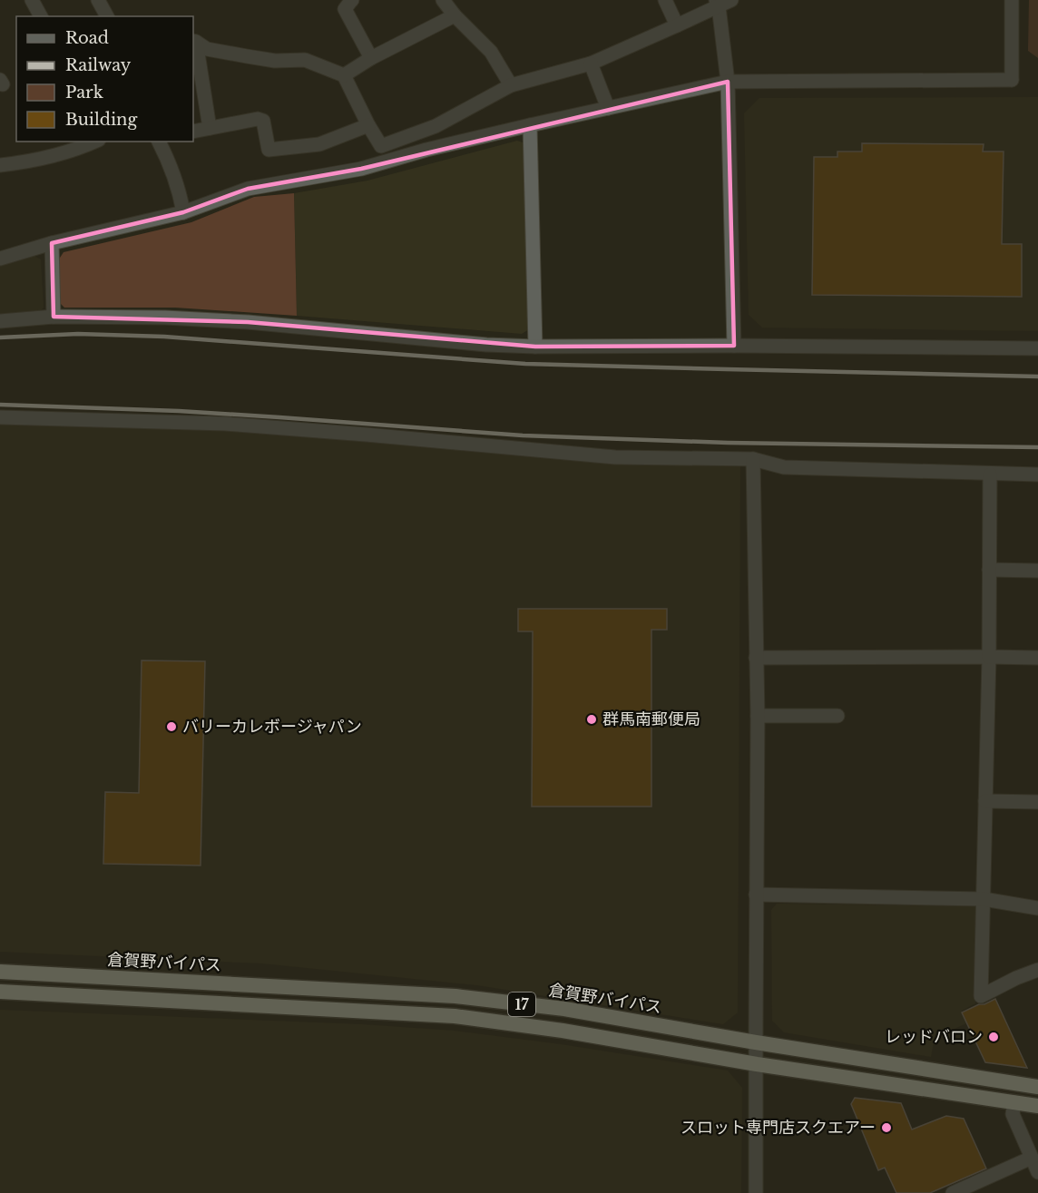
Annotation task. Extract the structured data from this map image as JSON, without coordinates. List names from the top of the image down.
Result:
{
  "streets": {
    "highway": ["倉賀野バイパス", "17"]
  },
  "places": [
    "群馬南郵便局",
    "バリーカレボージャパン",
    "レッドバロン",
    "スロット専門店スクエアー"
  ],
  "legend": [
    "Road",
    "Railway",
    "Park",
    "Building"
  ]
}
